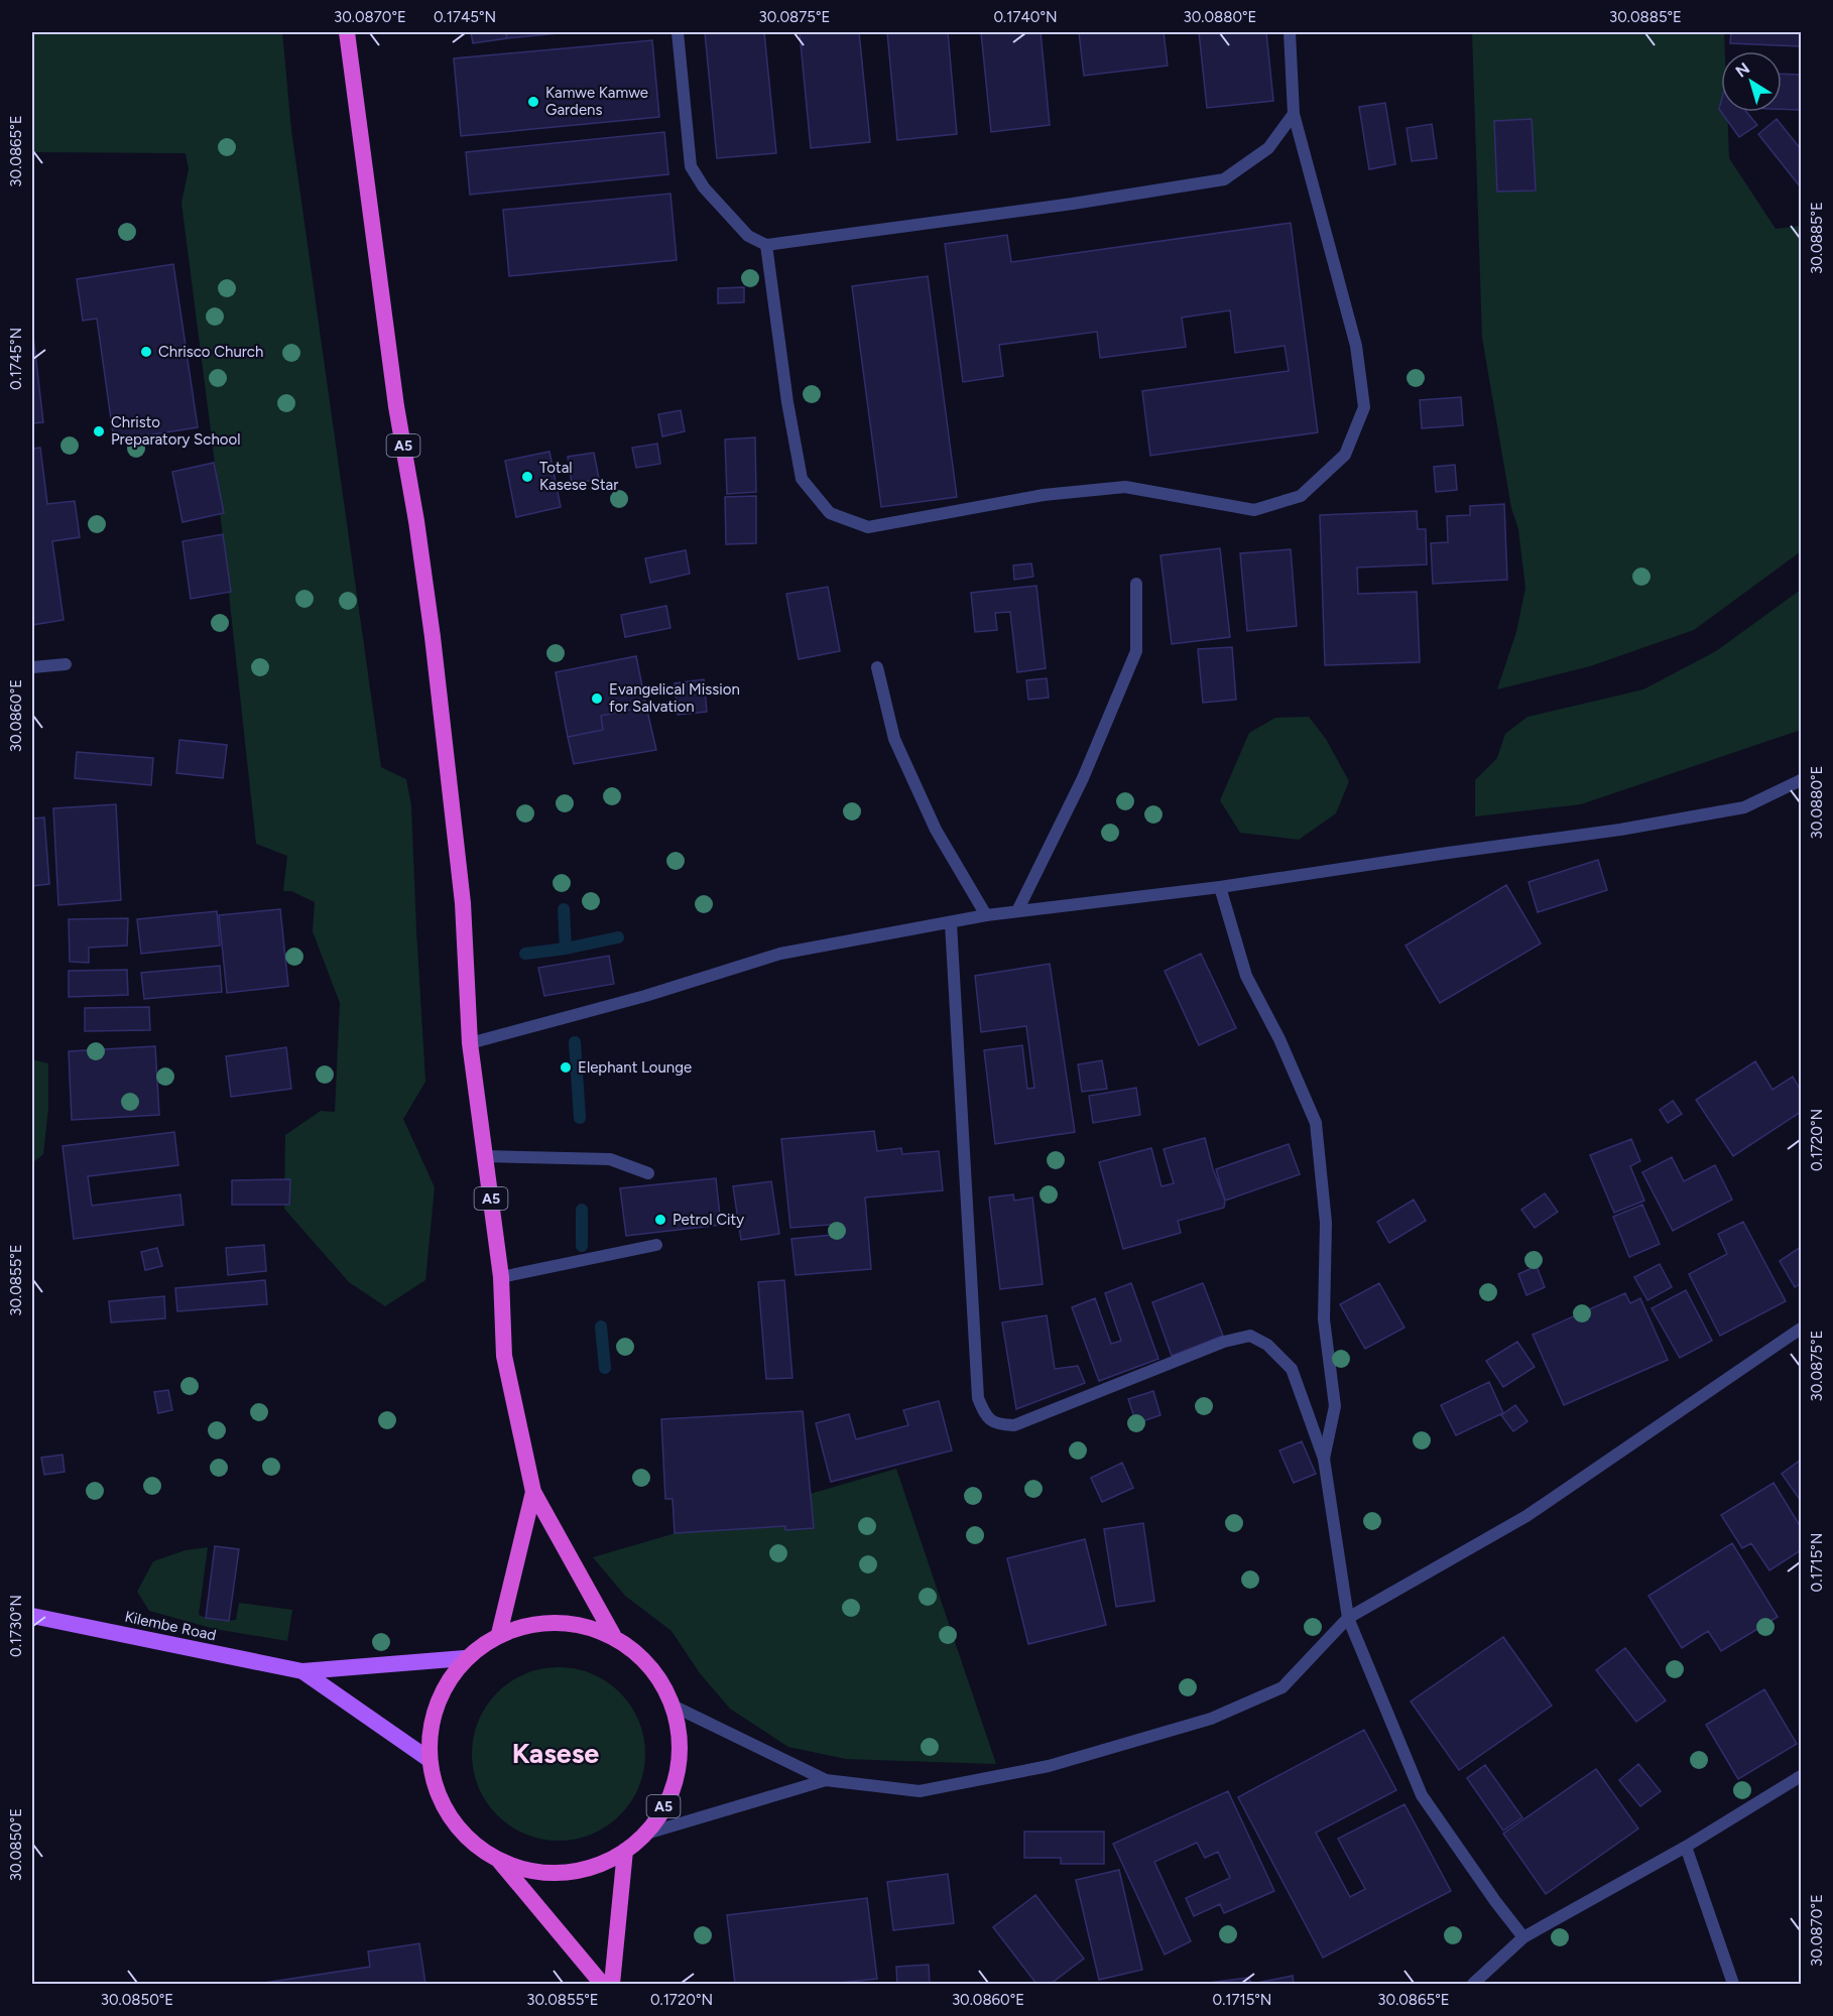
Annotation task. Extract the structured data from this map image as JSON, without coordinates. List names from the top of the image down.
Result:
{
  "streets": {
    "highway": ["A5"],
    "main road": ["Kilembe Road"]
  },
  "crossings": [
    ["A5", "Kilembe Road"]
  ],
  "districts": ["Kasese"],
  "places": [
    "Kamwe Kamwe Gardens",
    "Chrisco Church",
    "Christo Preparatory School",
    "Total Kasese Star",
    "Evangelical Mission for Salvation",
    "Elephant Lounge",
    "Petrol City"
  ],
  "north": "top left",
  "coordinates": [
    "30.0870°E",
    "0.1745°N",
    "30.0875°E",
    "0.1740°N",
    "30.0880°E",
    "30.0885°E",
    "30.0865°E",
    "30.0860°E",
    "0.1720°N",
    "30.0855°E",
    "0.1715°N",
    "0.1730°N",
    "30.0850°E"
  ]
}
